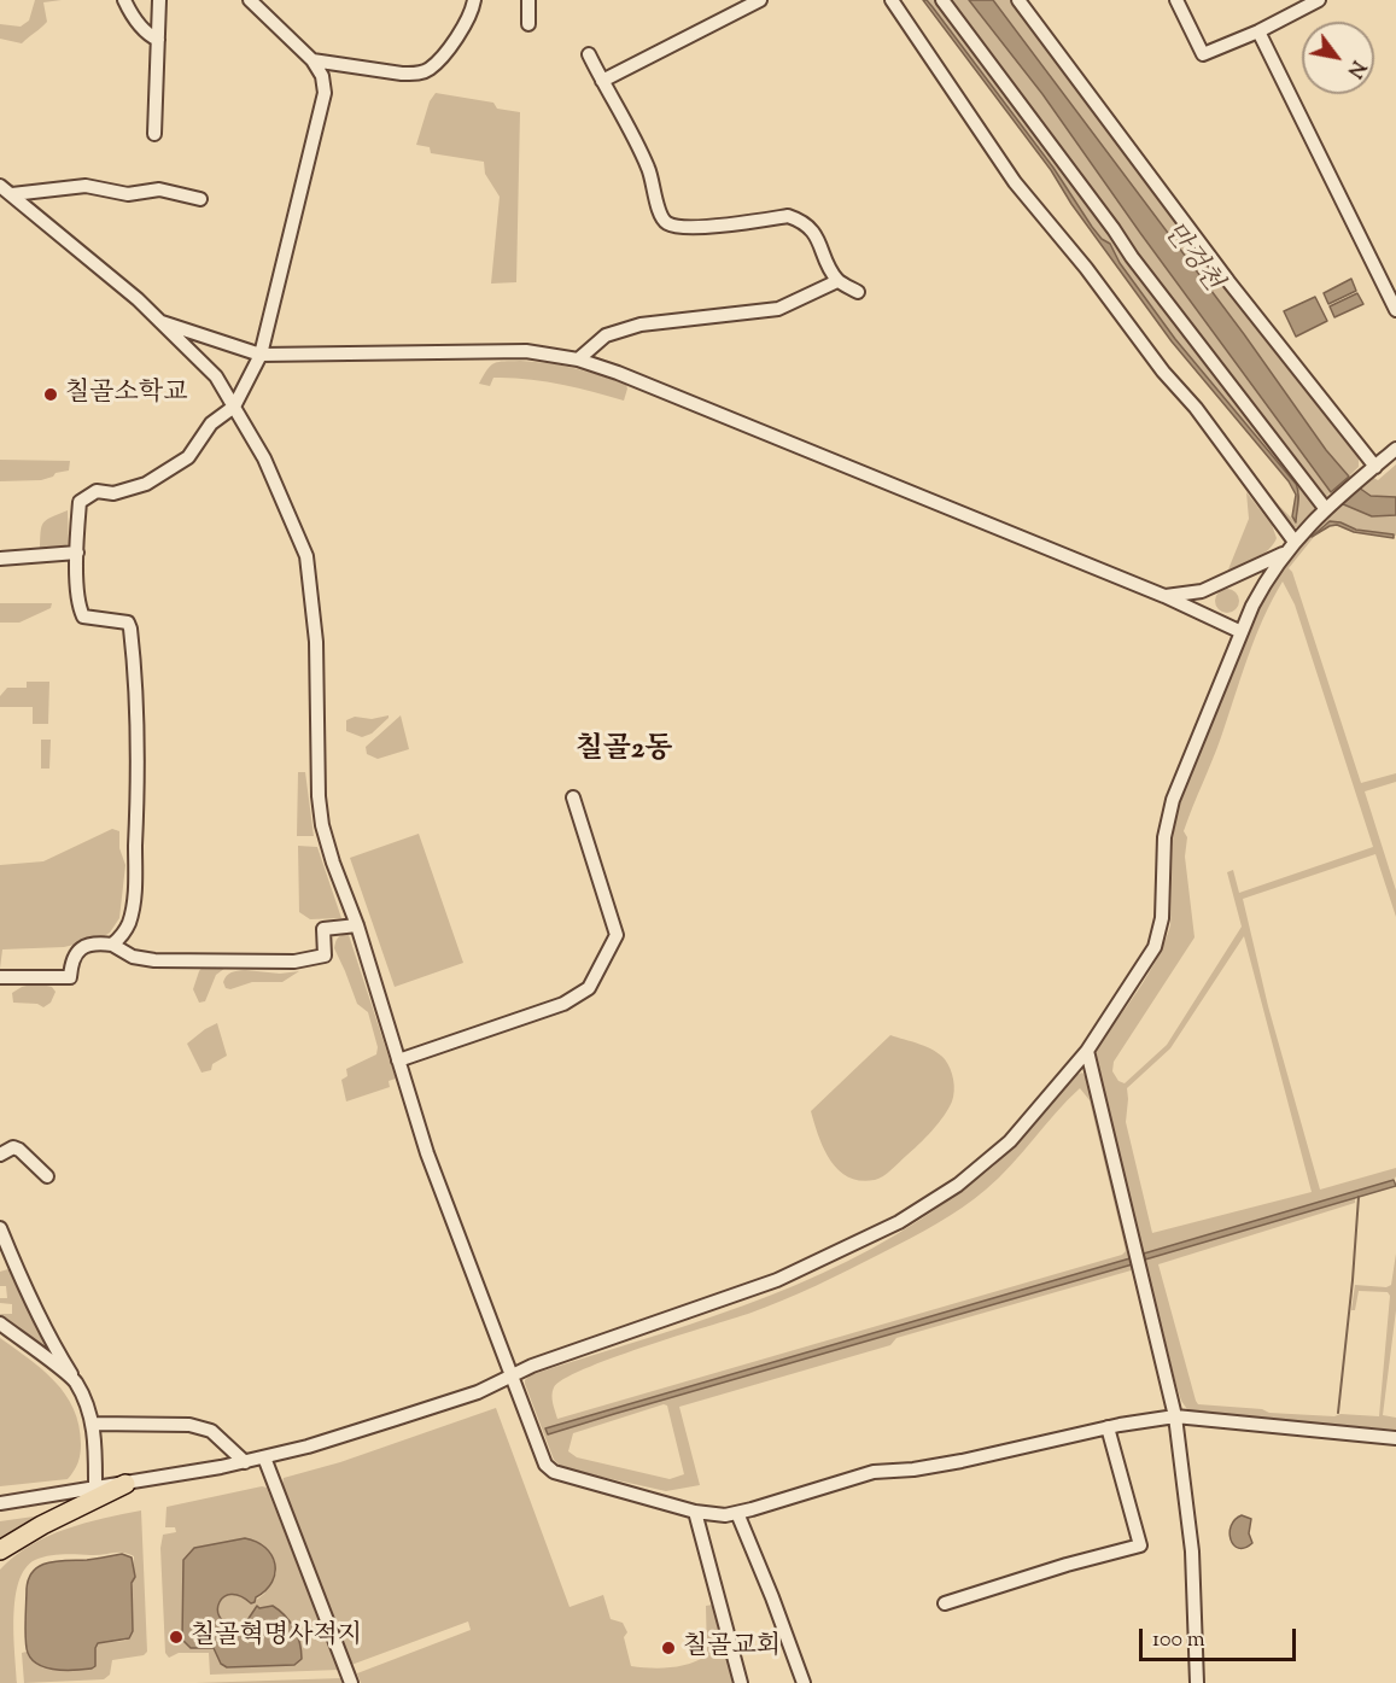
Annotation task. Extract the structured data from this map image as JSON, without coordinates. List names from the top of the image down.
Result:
{
  "districts": ["칠골2동"],
  "water": ["만겅천"],
  "places": ["칠골소학교", "칠골혁명사적지", "칠골교회"],
  "scale_bar": "100 m",
  "north": "bottom right"
}
